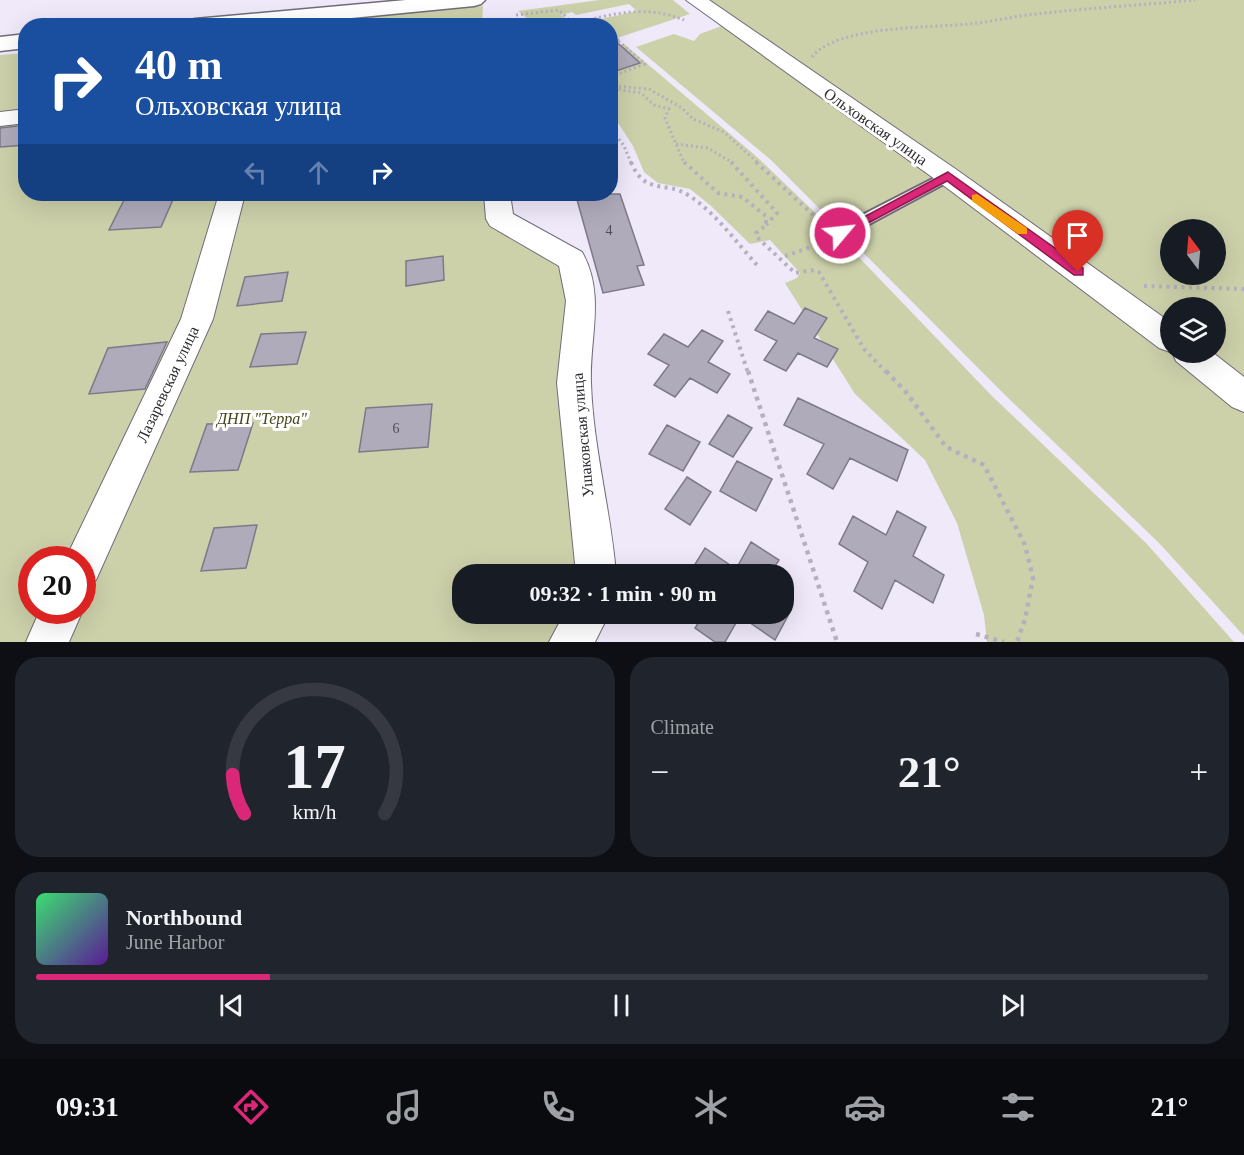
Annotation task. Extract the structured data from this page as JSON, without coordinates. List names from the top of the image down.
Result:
{
  "streets": {
    "street": ["Ольховская улица", "Лазаревская улица", "Ушаковская улица"]
  },
  "parks": ["ДНП \"Терра\""],
  "house_numbers": ["4", "6"],
  "north": "top",
  "page": {
    "turn": ["40 m", "Ольховская улица"],
    "limit": "20",
    "trip": "09:32 · 1 min · 90 m",
    "tile": "Climate",
    "heat": ["−", "21°", "+"],
    "song": ["Northbound", "June Harbor"],
    "tabs": ["09:31", "21°"],
    "gauge": ["17", "km/h"]
  }
}
